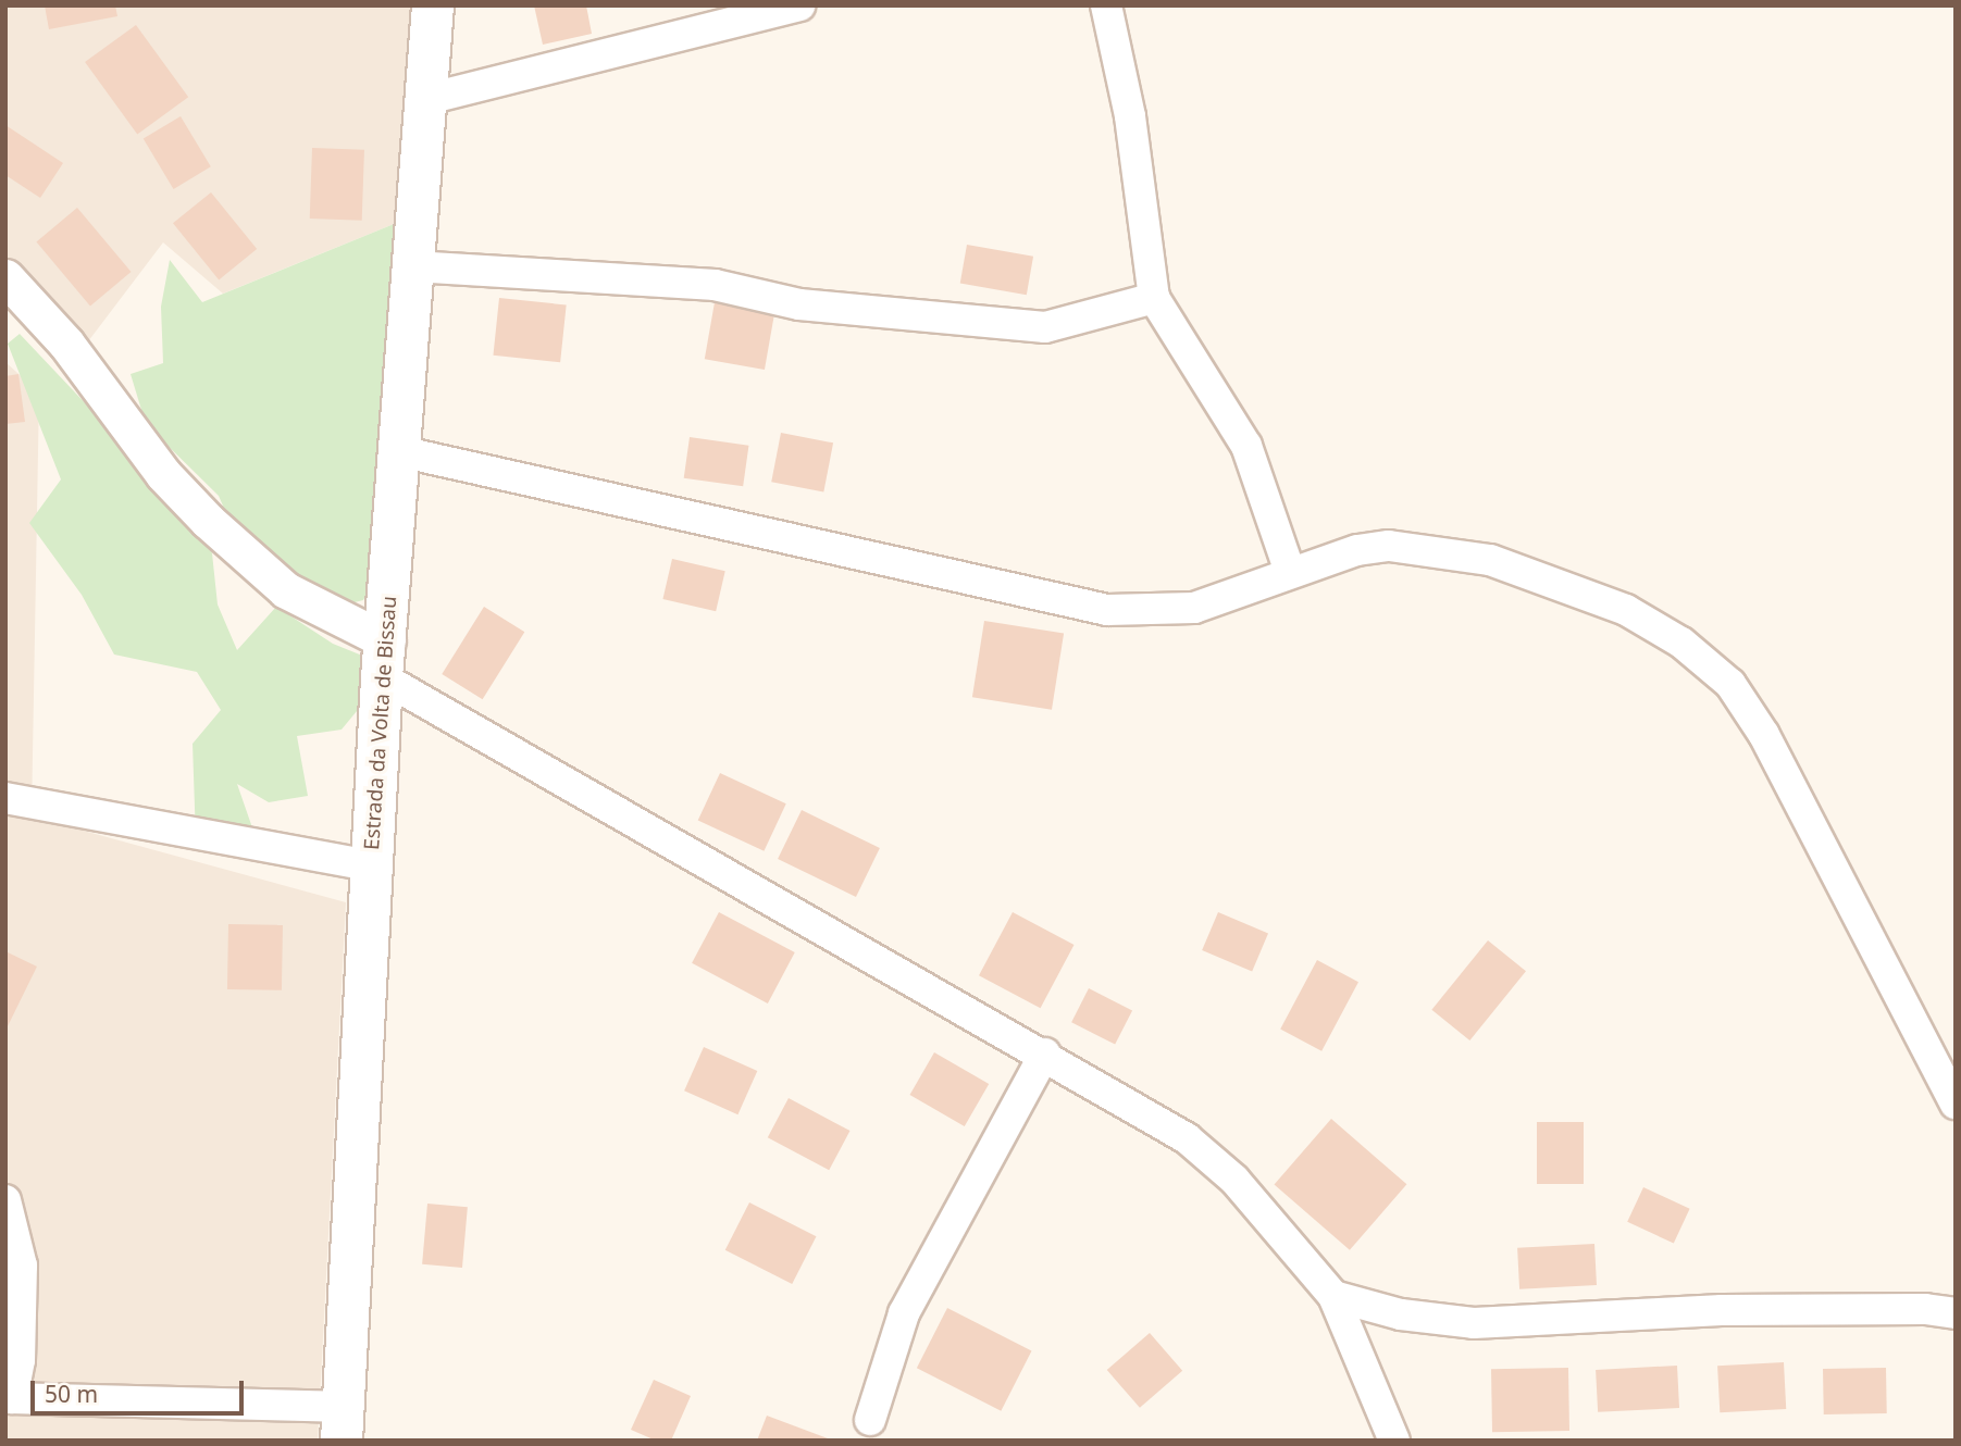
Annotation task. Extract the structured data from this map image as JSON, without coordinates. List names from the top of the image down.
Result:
{
  "streets": {
    "main road": ["Estrada da Volta de Bissau"]
  },
  "scale_bar": "50 m"
}
